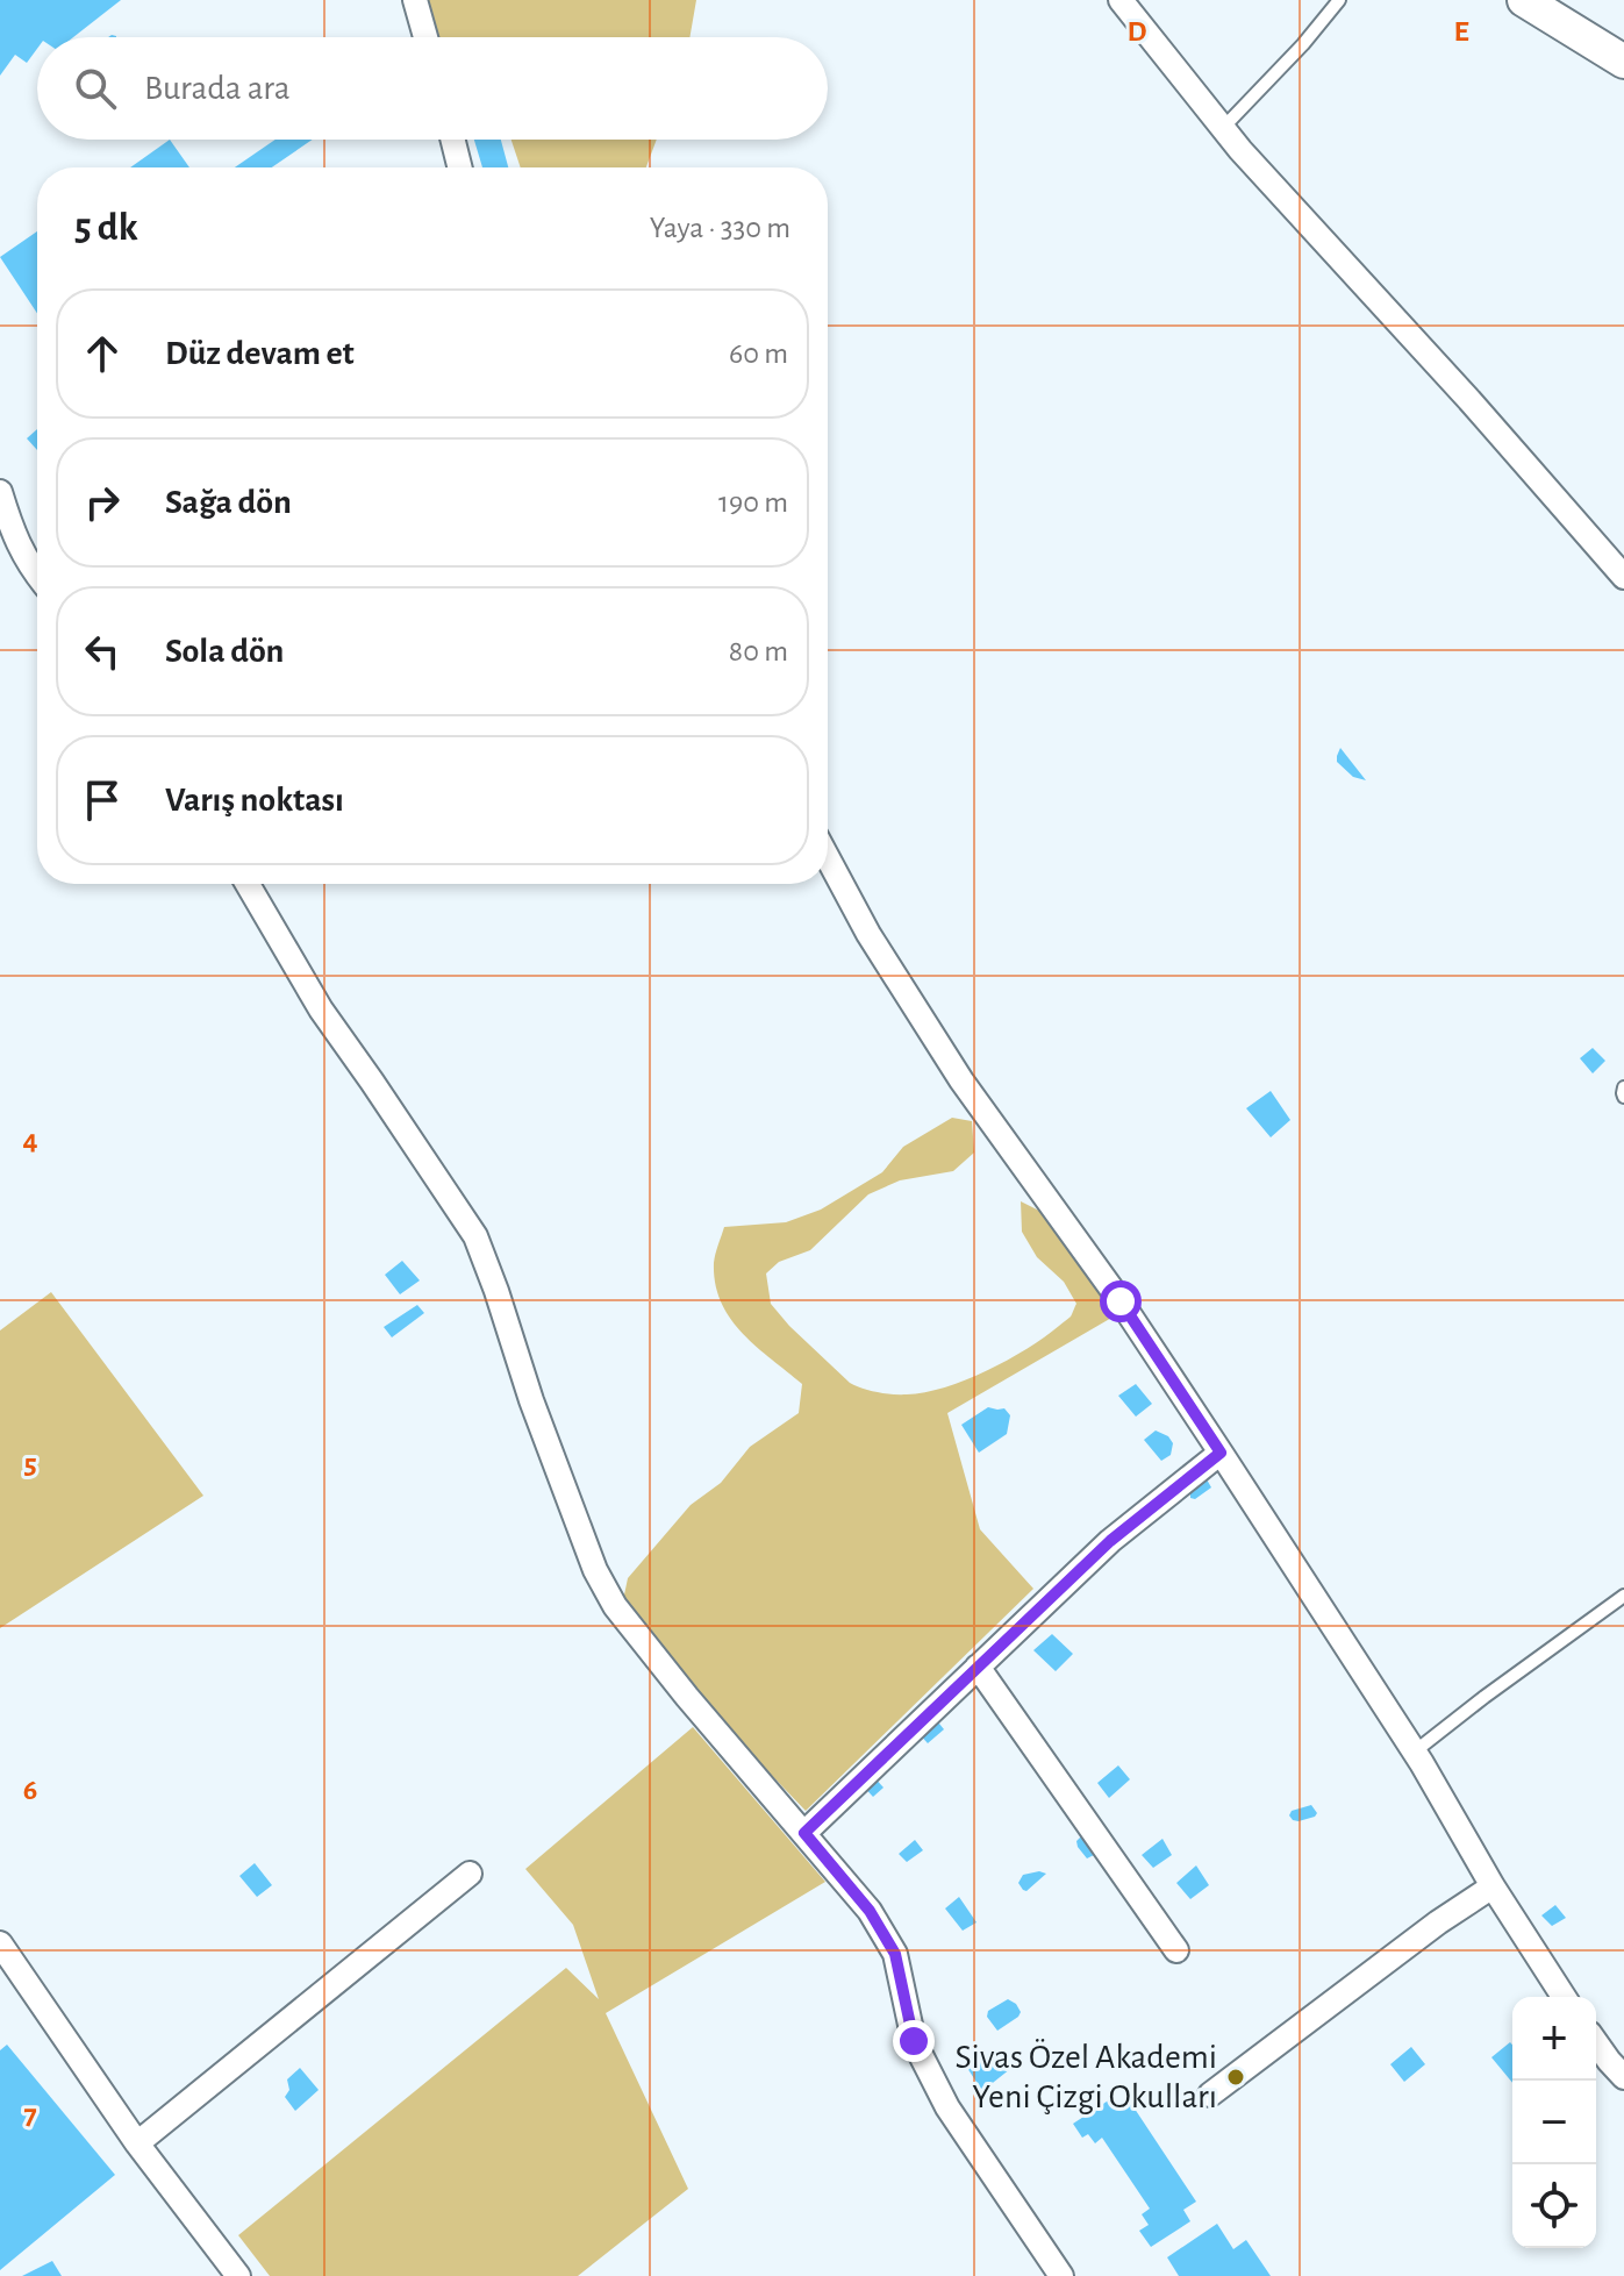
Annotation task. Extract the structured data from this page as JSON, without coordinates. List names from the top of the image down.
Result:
{
  "places": ["Sivas Özel Akademi Yeni Çizgi Okulları"],
  "page": {
    "search": "Burada ara",
    "heading": ["5 dk", "Yaya · 330 m"],
    "list": [
      ["Düz devam et", "60 m"],
      ["Sağa dön", "190 m"],
      ["Sola dön", "80 m"],
      "Varış noktası"
    ],
    "map_buttons": ["+", "−"]
  },
  "grid": {
    "columns": ["D", "E"],
    "rows": [
      "4",
      "5",
      "6",
      "7"
    ]
  }
}
